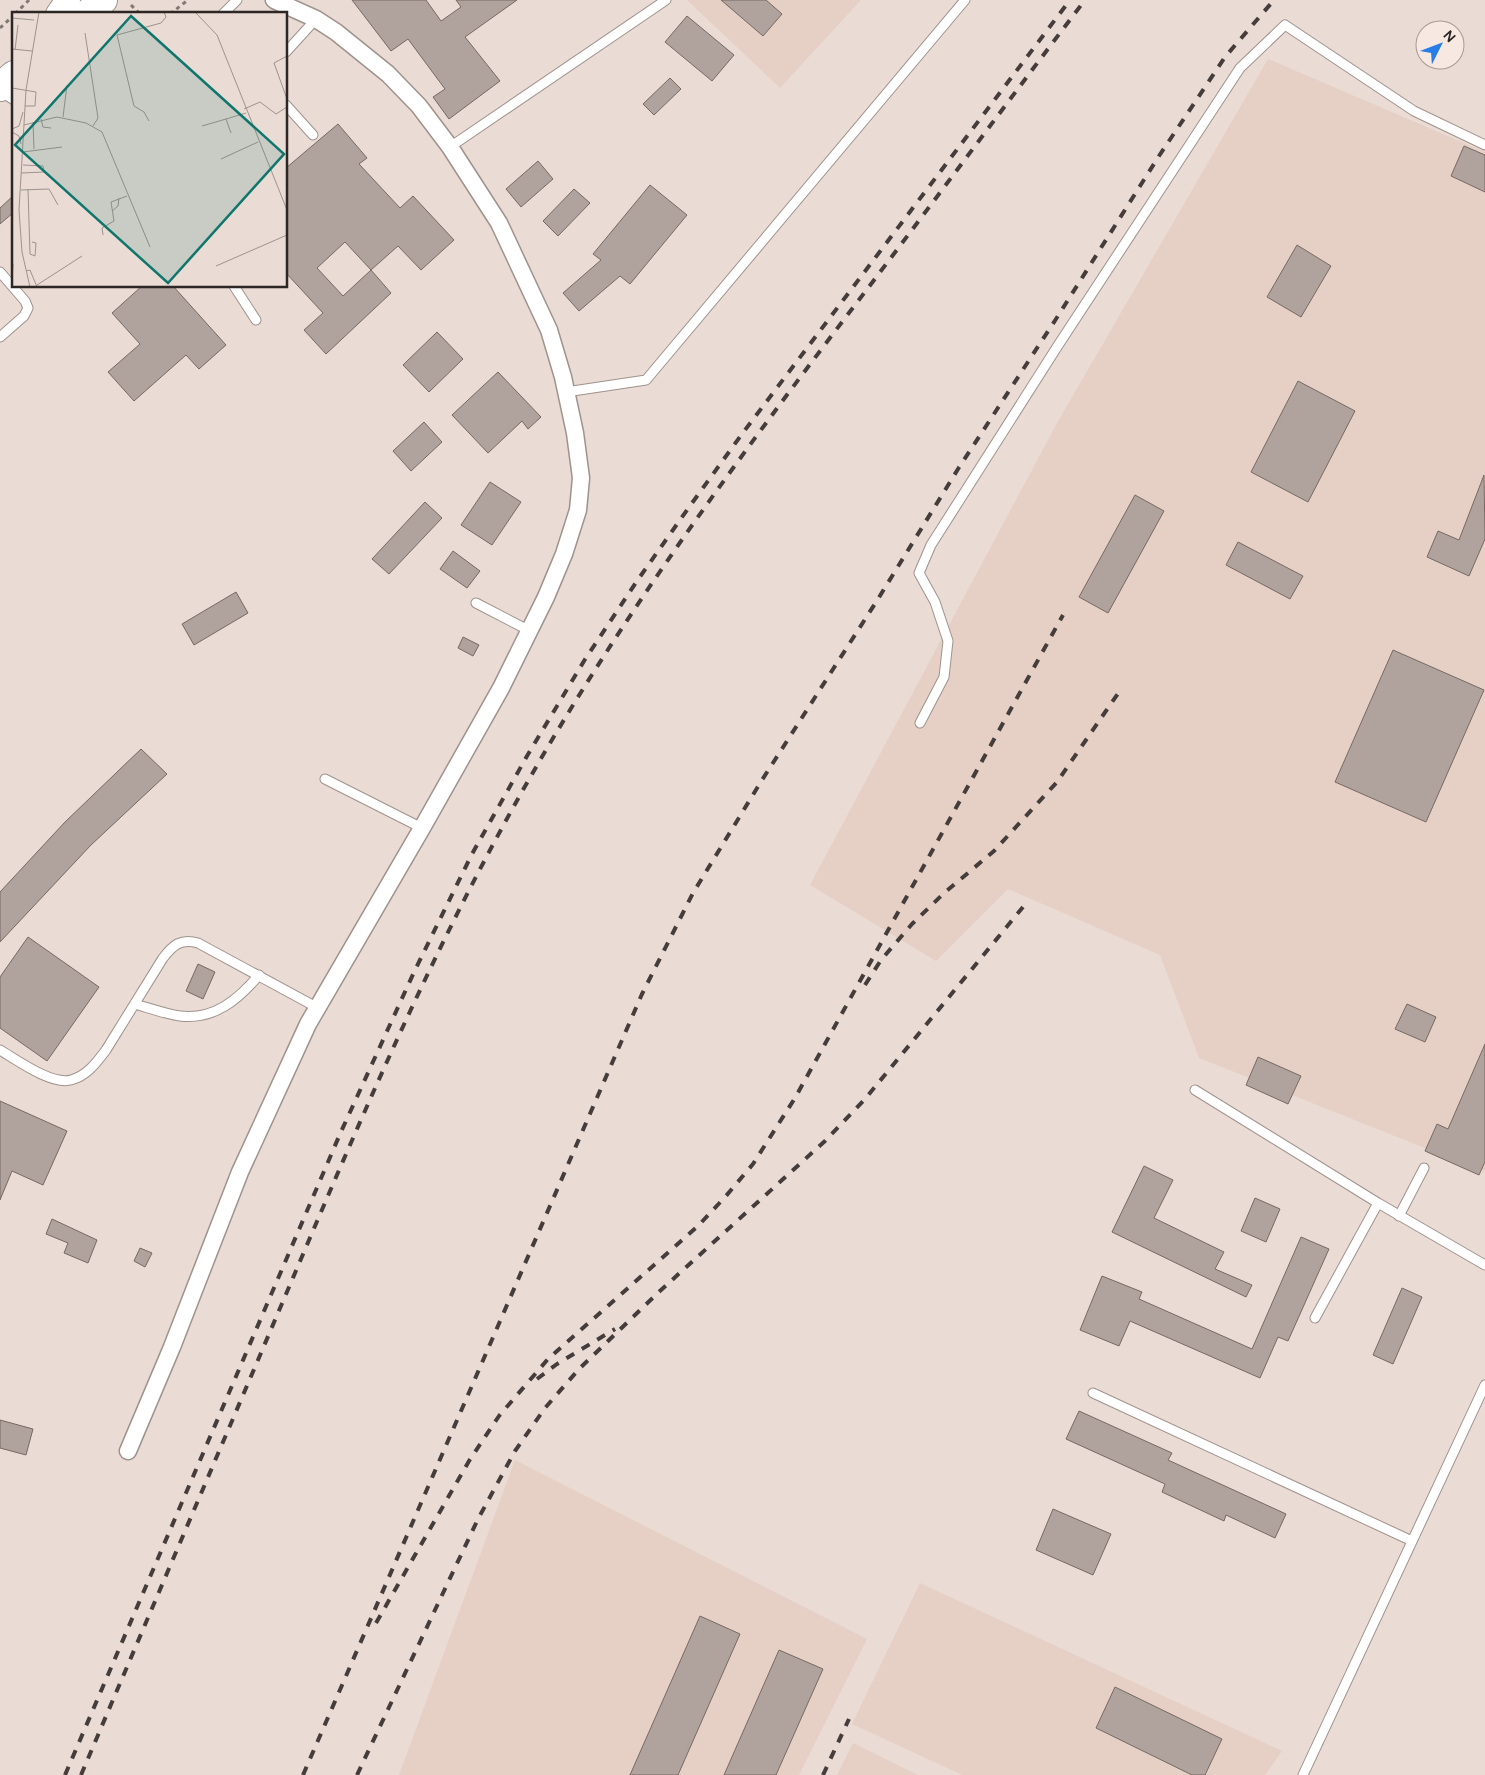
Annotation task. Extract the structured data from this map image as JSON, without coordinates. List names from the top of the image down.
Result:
{
  "north": "top right"
}
